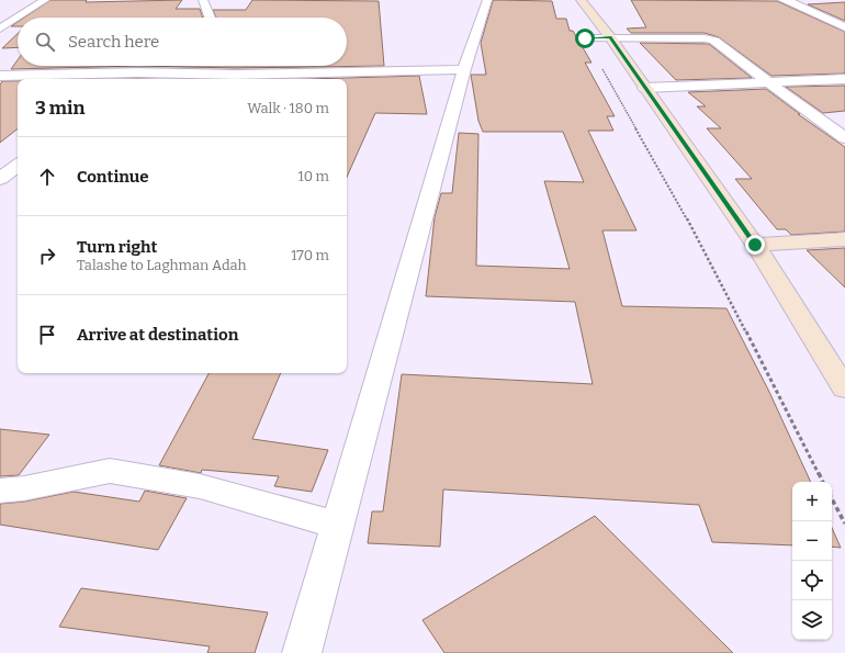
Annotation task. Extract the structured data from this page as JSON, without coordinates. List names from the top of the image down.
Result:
{
  "page": {
    "search": "Search here",
    "heading": ["3 min", "Walk · 180 m"],
    "list": [
      ["Continue", "10 m"],
      ["Turn right", "Talashe to Laghman Adah", "170 m"],
      "Arrive at destination"
    ],
    "map_buttons": ["+", "−"]
  }
}
